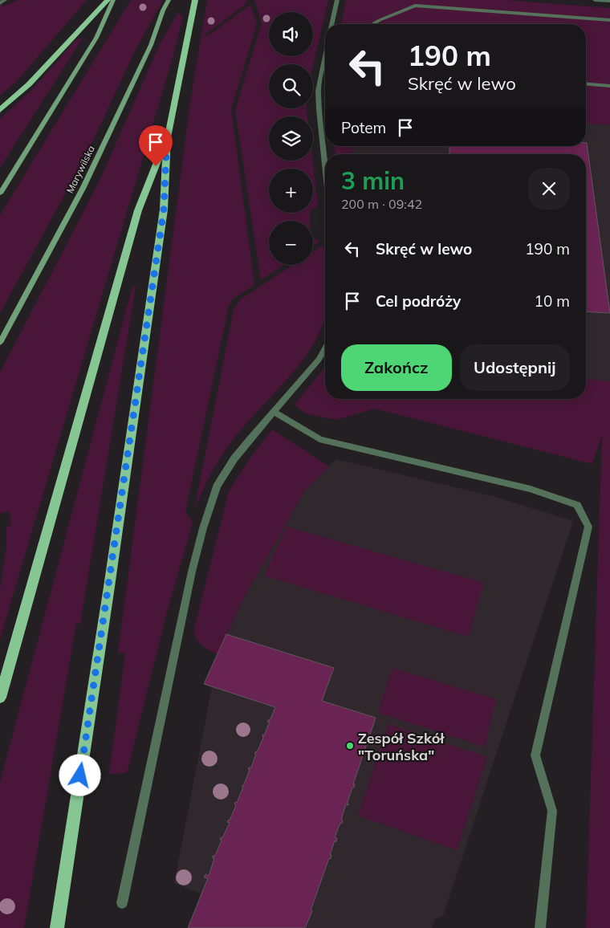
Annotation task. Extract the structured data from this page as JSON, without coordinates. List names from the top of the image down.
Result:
{
  "streets": {
    "main road": ["Marywilska"]
  },
  "places": ["Zespół Szkół \"Toruńska\""],
  "page": {
    "map_buttons": ["+", "−"],
    "turn": ["190 m", "Skręć w lewo"],
    "then": "Potem",
    "heading": ["3 min", "200 m · 09:42"],
    "list": [
      {
        "name": "Skręć w lewo",
        "value": "190 m"
      },
      {
        "name": "Cel podróży",
        "value": "10 m"
      }
    ],
    "buttons": ["Zakończ", "Udostępnij"]
  }
}
